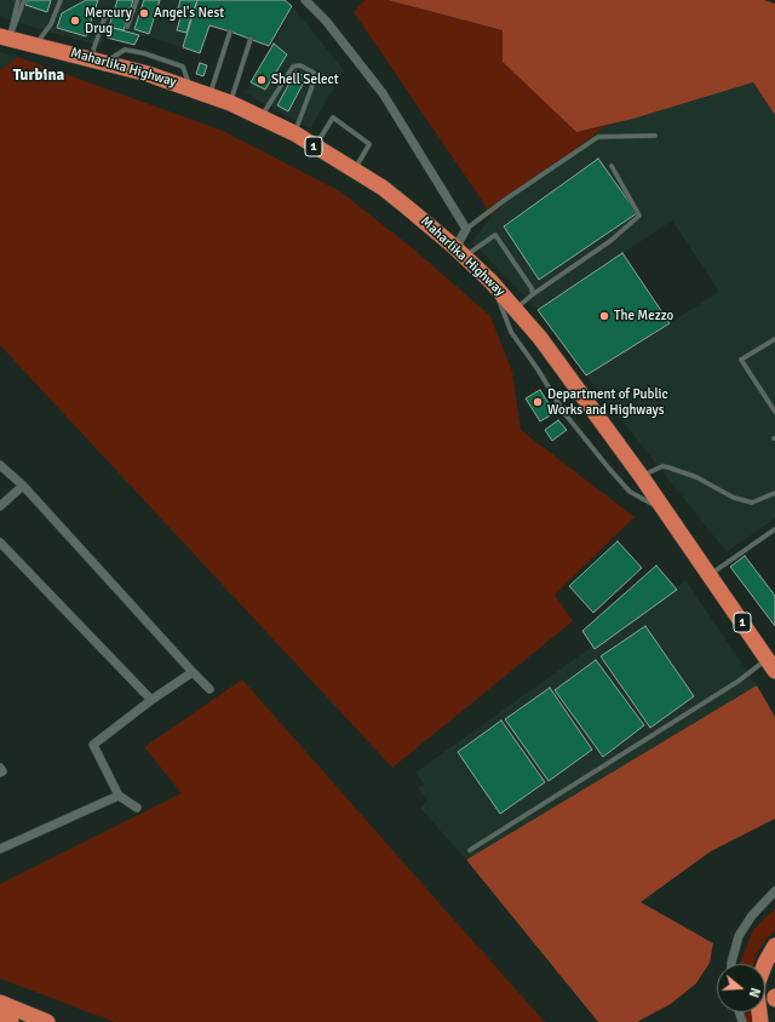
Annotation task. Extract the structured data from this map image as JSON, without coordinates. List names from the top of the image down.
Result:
{
  "streets": {
    "highway": ["Maharlika Highway", "1"]
  },
  "districts": ["Turbina"],
  "places": [
    "Angel's Nest",
    "Mercury Drug",
    "Shell Select",
    "The Mezzo",
    "Department of Public Works and Highways"
  ],
  "north": "right"
}
